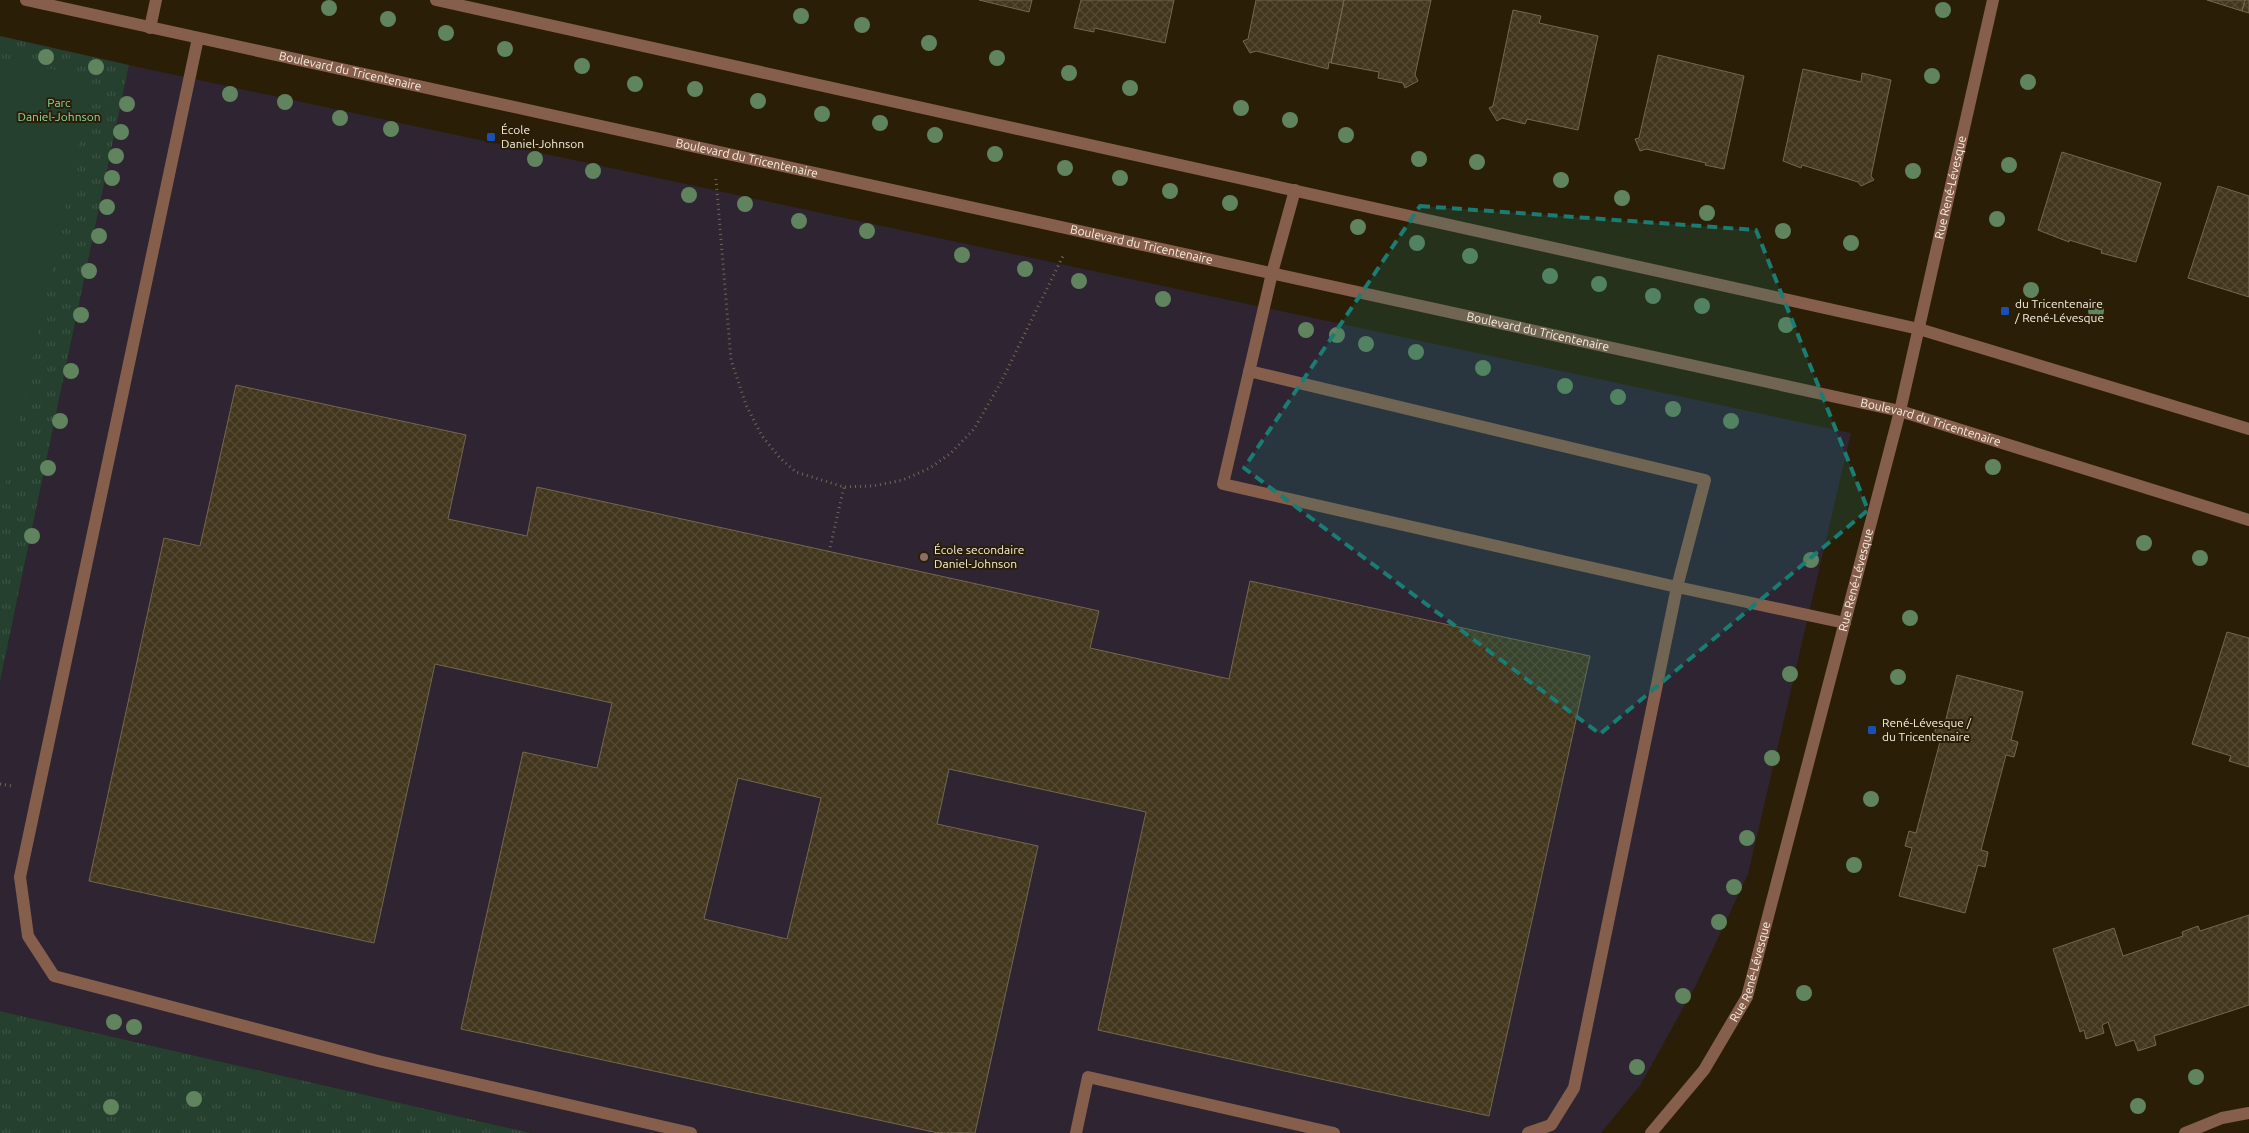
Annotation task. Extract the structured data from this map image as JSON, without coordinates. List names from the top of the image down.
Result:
{
  "streets": {
    "street": ["Boulevard du Tricentenaire", "Rue René-Lévesque"]
  },
  "crossings": [
    ["Boulevard du Tricentenaire", "Rue René-Lévesque"]
  ],
  "parks": ["Parc Daniel-Johnson"],
  "places": {
    "transit": ["École Daniel-Johnson", "du Tricentenaire / René-Lévesque", "René-Lévesque / du Tricentenaire"],
    "other": ["École secondaire Daniel-Johnson"]
  }
}
